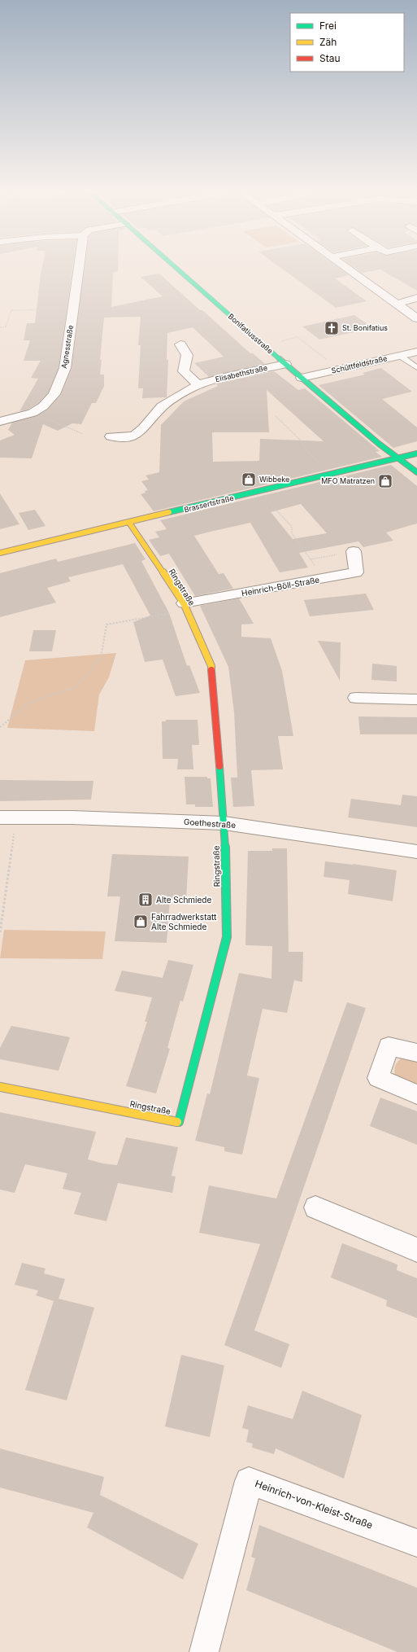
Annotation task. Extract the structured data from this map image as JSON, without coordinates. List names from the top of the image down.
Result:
{
  "streets": {
    "street": [
      "Bonifatiusstraße",
      "Agnesstraße",
      "Schüttfeldstraße",
      "Elisabethstraße",
      "Brassertstraße",
      "Heinrich-Böll-Straße",
      "Ringstraße",
      "Goethestraße",
      "Heinrich-von-Kleist-Straße"
    ]
  },
  "crossings": [
    ["Bonifatiusstraße", "Schüttfeldstraße"],
    ["Bonifatiusstraße", "Elisabethstraße"],
    ["Bonifatiusstraße", "Brassertstraße"],
    ["Brassertstraße", "Ringstraße"],
    ["Heinrich-Böll-Straße", "Ringstraße"],
    ["Ringstraße", "Goethestraße"]
  ],
  "places": {
    "church": ["St. Bonifatius"],
    "shop": ["Wibbeke", "MFO Matratzen", "Fahrradwerkstatt Alte Schmiede"],
    "building": ["Alte Schmiede"]
  },
  "legend": ["Frei", "Zäh", "Stau"]
}
